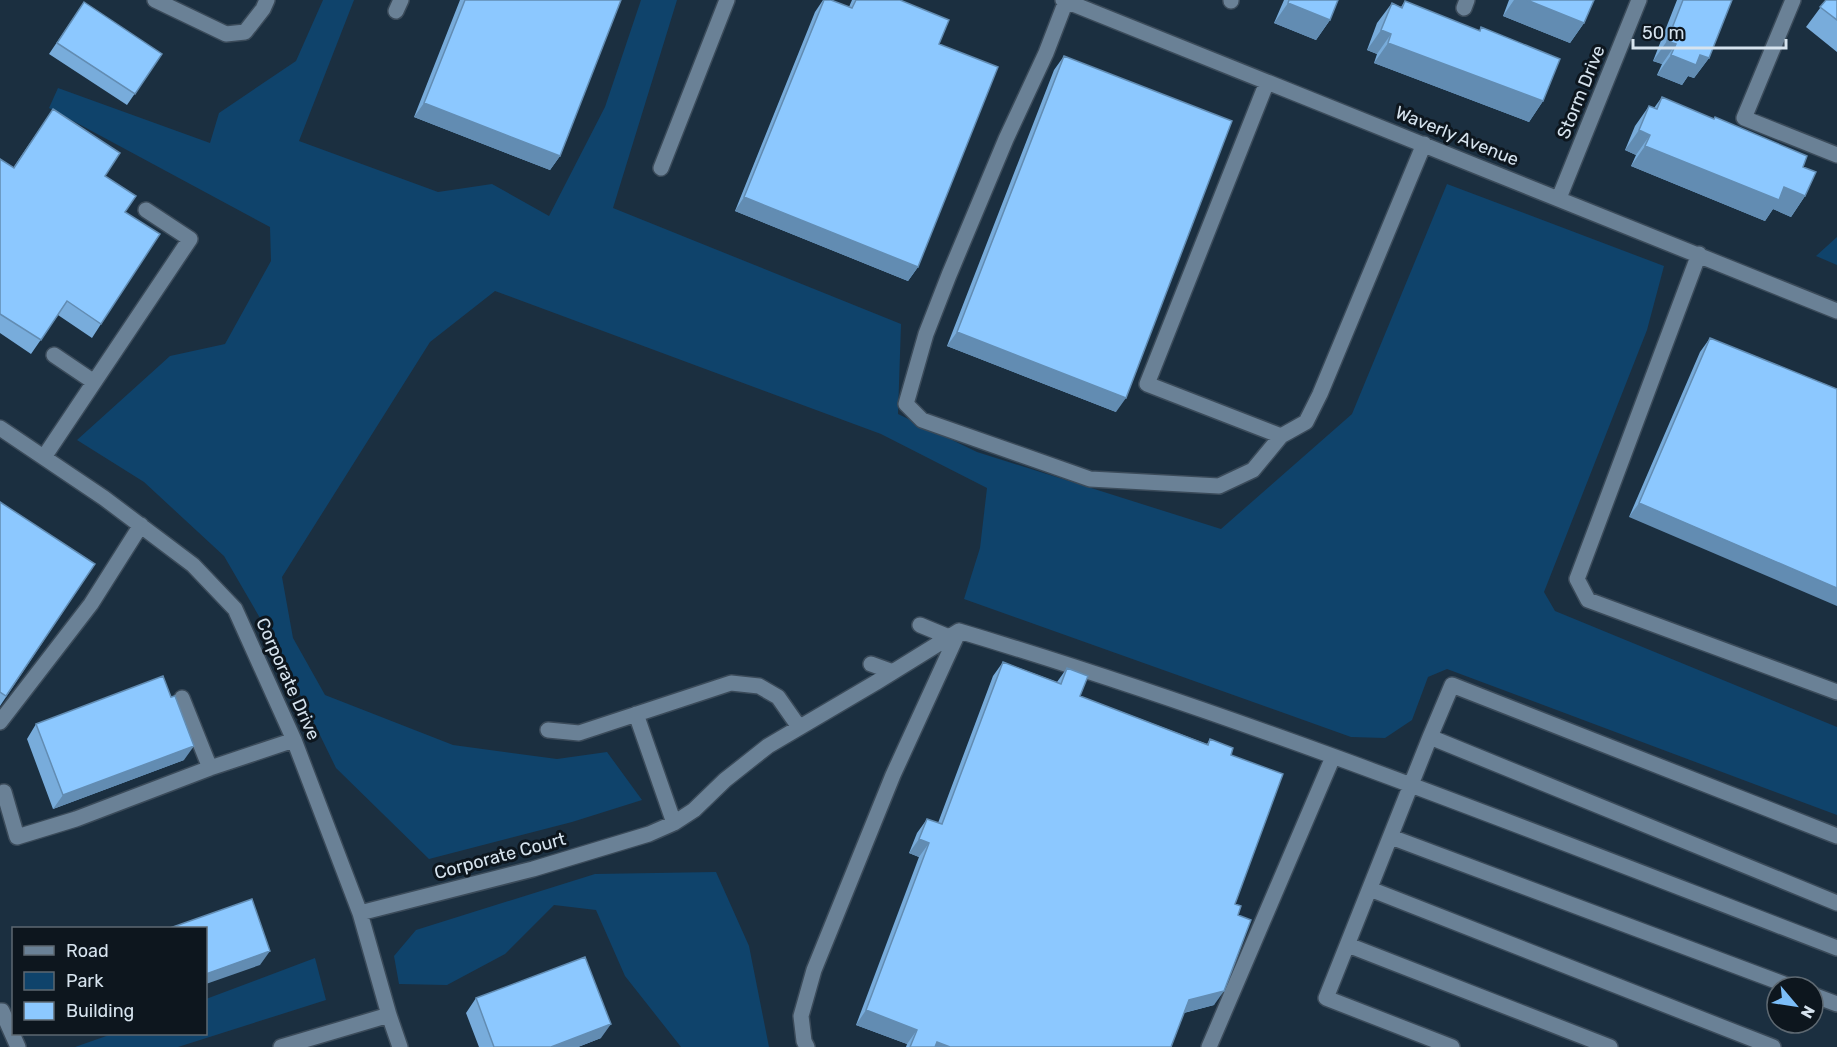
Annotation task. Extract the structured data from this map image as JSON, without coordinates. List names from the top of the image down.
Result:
{
  "streets": {
    "street": [
      "Storm Drive",
      "Waverly Avenue",
      "Corporate Drive",
      "Corporate Court"
    ]
  },
  "crossings": [
    ["Storm Drive", "Waverly Avenue"],
    ["Corporate Drive", "Corporate Court"]
  ],
  "legend": ["Road", "Park", "Building"],
  "scale_bar": "50 m",
  "north": "bottom right"
}
